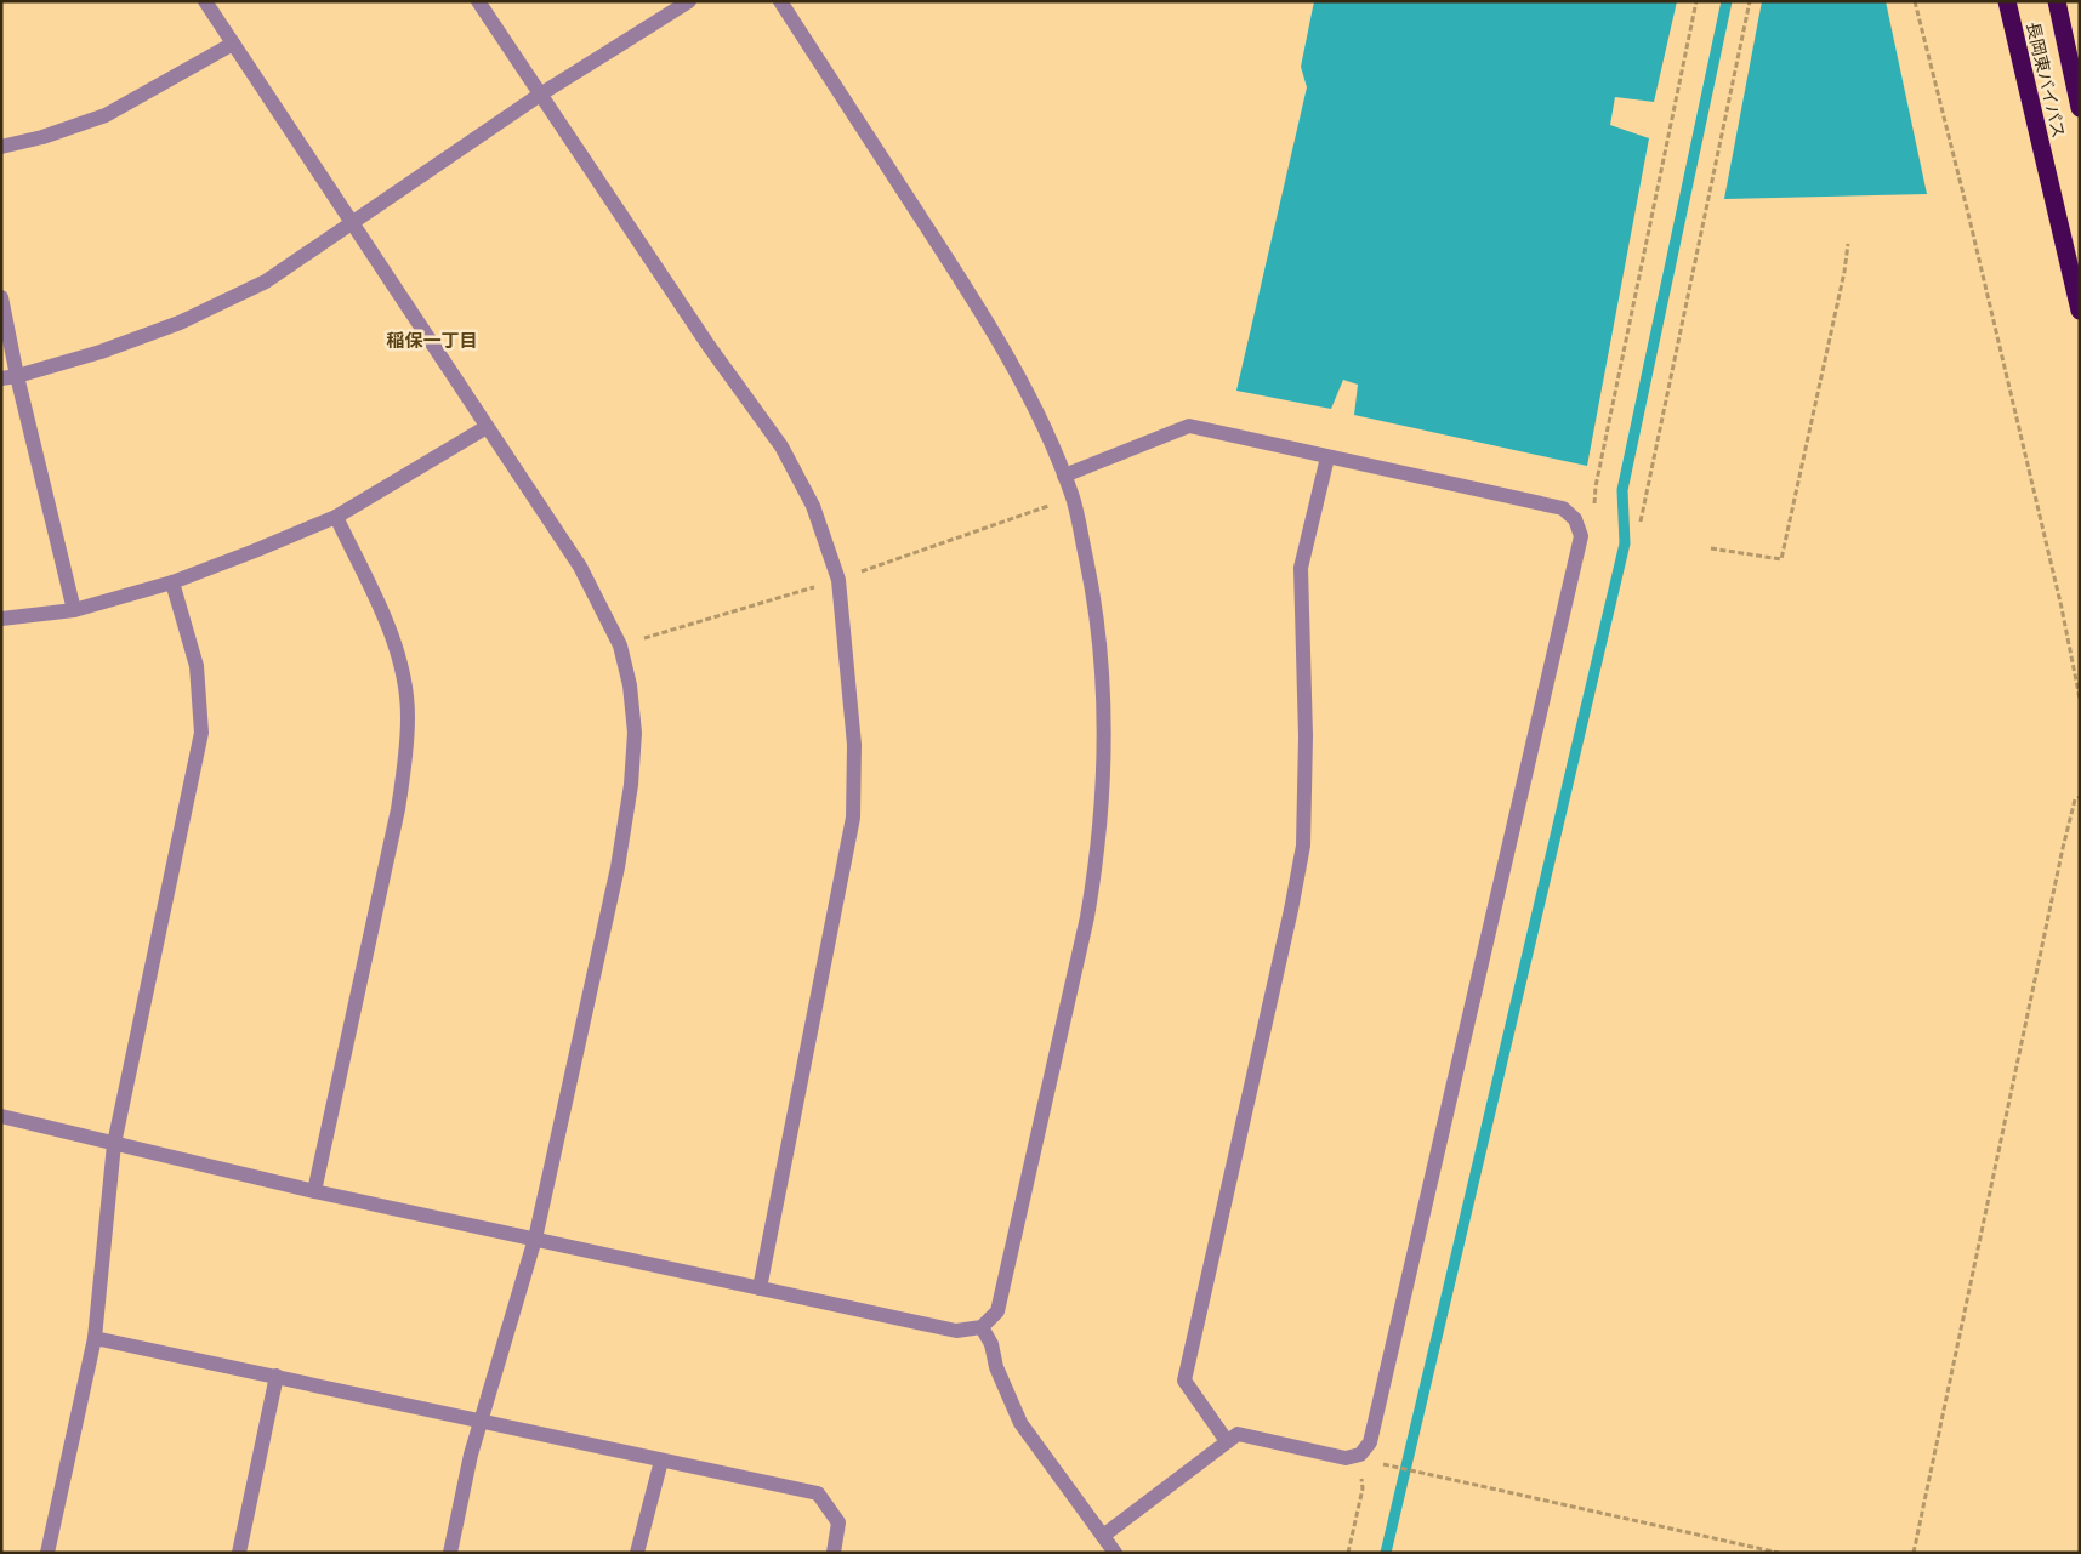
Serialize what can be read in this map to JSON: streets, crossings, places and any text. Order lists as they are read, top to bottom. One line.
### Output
{"streets":{"highway":["長岡東バイパス"]},"districts":["稲保一丁目"]}
